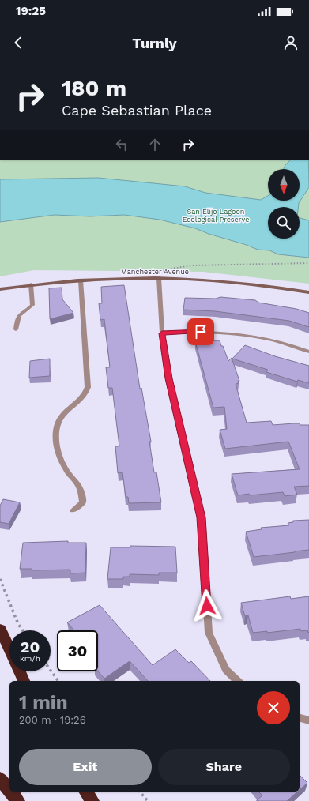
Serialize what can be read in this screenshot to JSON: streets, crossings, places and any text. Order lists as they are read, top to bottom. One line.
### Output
{"streets":{"main road":["Manchester Avenue"]},"parks":["San Elijo Lagoon Ecological Preserve"],"north":"bottom","page":{"status":"19:25","header":"Turnly","turn":["180 m","Cape Sebastian Place"],"speed":"20 km/h","limit":"30","heading":["1 min","200 m · 19:26"],"buttons":["Exit","Share"]}}
